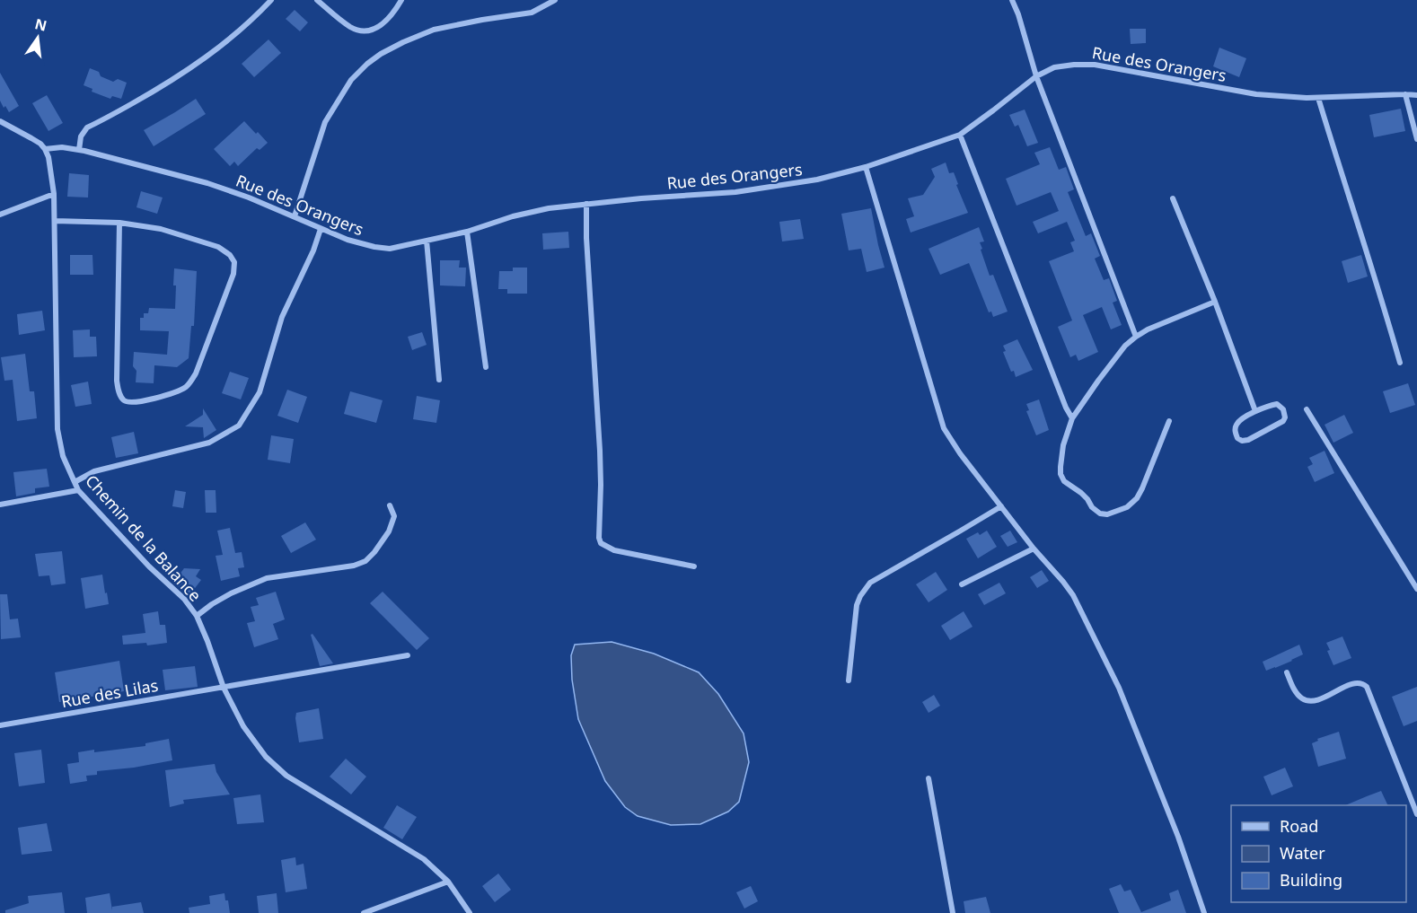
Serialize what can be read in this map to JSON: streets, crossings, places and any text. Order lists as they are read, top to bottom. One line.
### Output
{"streets":{"street":["Rue des Orangers","Chemin de la Balance","Rue des Lilas"]},"crossings":[["Rue des Orangers","Chemin de la Balance"],["Chemin de la Balance","Rue des Lilas"]],"legend":["Road","Water","Building"],"north":"top"}
